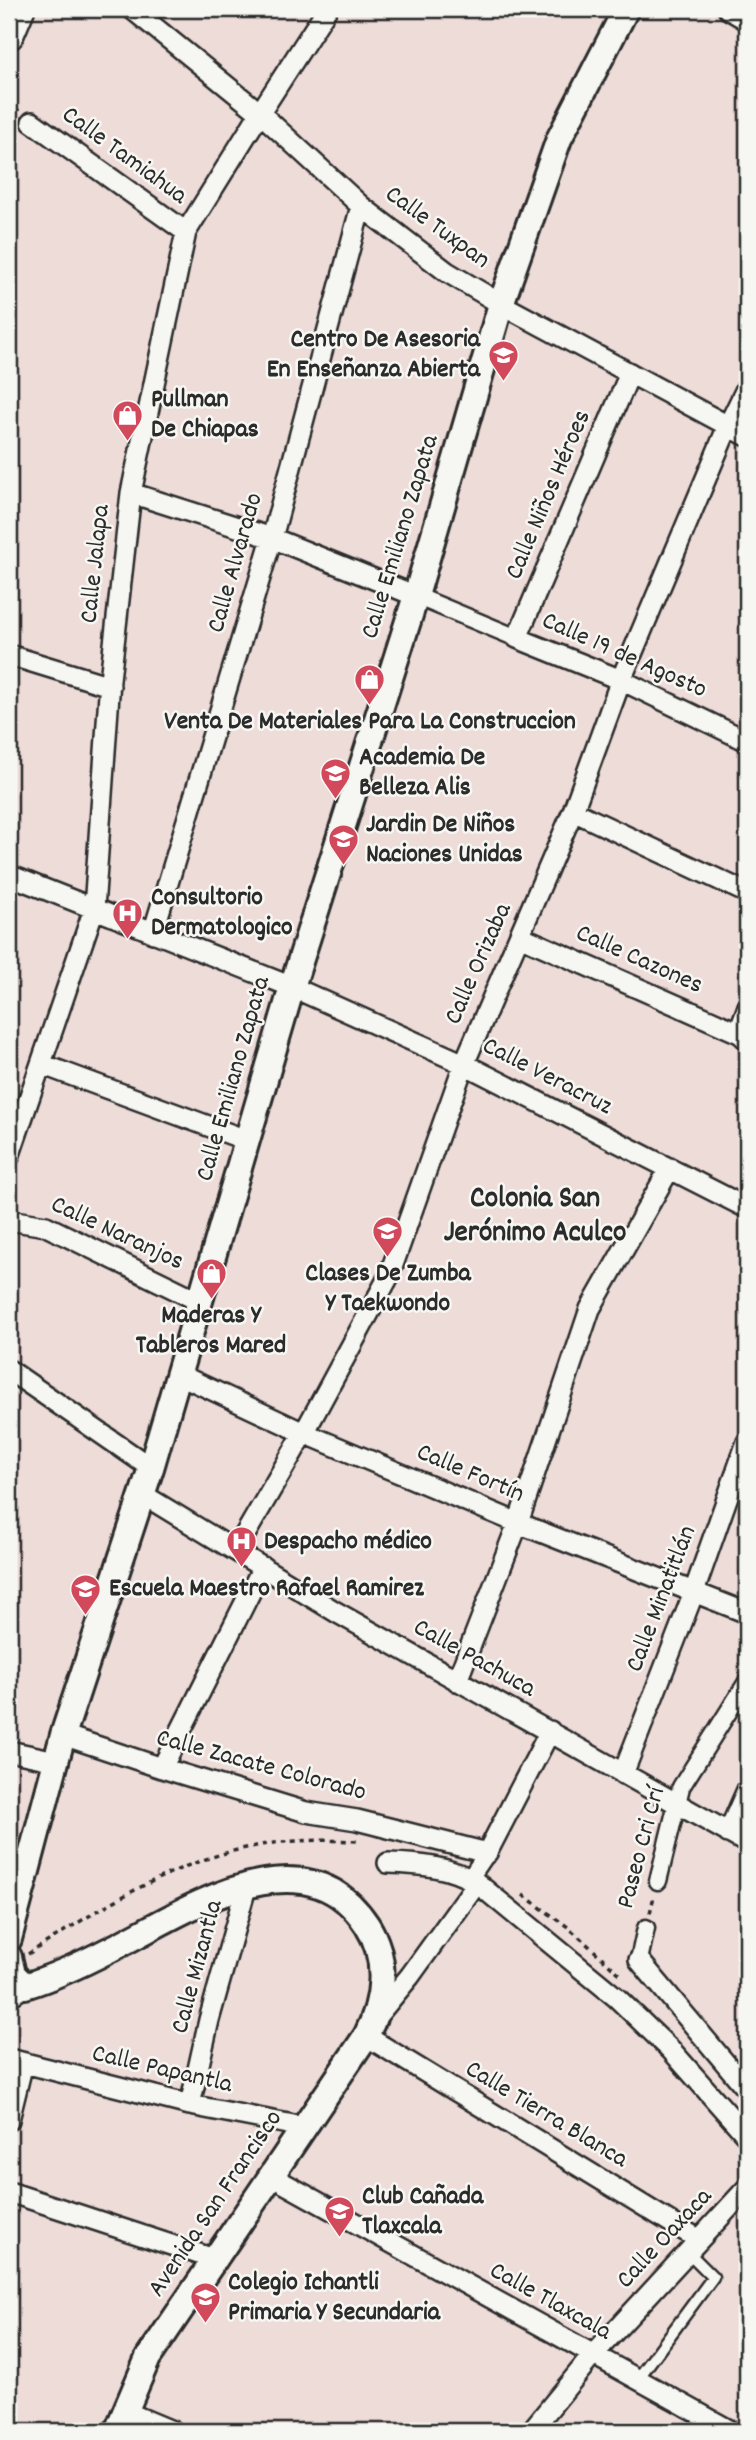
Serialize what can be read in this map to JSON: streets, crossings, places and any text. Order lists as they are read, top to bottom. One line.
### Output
{"streets":{"street":["Calle Tamiahua","Calle Tuxpan","Calle Niños Héroes","Calle Emiliano Zapata","Calle Alvarado","Calle Jalapa","Calle 19 de Agosto","Calle Cazones","Calle Orizaba","Calle Veracruz","Calle Naranjos","Calle Fortín","Calle Minatitlán","Calle Pachuca","Calle Zacate Colorado","Paseo Cri Crí","Calle Mizantla","Calle Papantla","Calle Tierra Blanca","Avenida San Francisco","Calle Oaxaca","Calle Tlaxcala"]},"crossings":[["Calle Tamiahua","Calle Jalapa"],["Calle Tuxpan","Calle Niños Héroes"],["Calle Tuxpan","Calle Emiliano Zapata"],["Calle Tuxpan","Calle Alvarado"],["Calle Tuxpan","Calle Jalapa"],["Calle Tuxpan","Calle Orizaba"],["Calle Niños Héroes","Calle 19 de Agosto"],["Calle Emiliano Zapata","Calle Veracruz"],["Calle Emiliano Zapata","Calle Naranjos"],["Calle Emiliano Zapata","Calle Fortín"],["Calle Emiliano Zapata","Calle Pachuca"],["Calle Emiliano Zapata","Calle Zacate Colorado"],["Calle Alvarado","Calle Veracruz"],["Calle Jalapa","Calle Veracruz"],["Calle 19 de Agosto","Calle Orizaba"],["Calle Cazones","Calle Orizaba"],["Calle Orizaba","Calle Veracruz"],["Calle Orizaba","Calle Fortín"],["Calle Orizaba","Calle Pachuca"],["Calle Fortín","Calle Minatitlán"],["Calle Minatitlán","Calle Pachuca"],["Calle Pachuca","Paseo Cri Crí"],["Calle Mizantla","Calle Papantla"],["Calle Mizantla","Avenida San Francisco"],["Calle Papantla","Avenida San Francisco"],["Calle Tierra Blanca","Avenida San Francisco"],["Calle Tierra Blanca","Calle Oaxaca"],["Avenida San Francisco","Calle Tlaxcala"],["Calle Oaxaca","Calle Tlaxcala"]],"districts":["Colonia San Jerónimo Aculco"],"places":{"school or university":["Centro De Asesoria En Enseñanza Abierta","Academia De Belleza Alis","Jardin De Niños Naciones Unidas","Clases De Zumba Y Taekwondo","Escuela Maestro Rafael Ramirez","Club Cañada Tlaxcala","Colegio Ichantli Primaria Y Secundaria"],"shop":["Pullman De Chiapas","Venta De Materiales Para La Construccion","Maderas Y Tableros Mared"],"hospital":["Consultorio Dermatologico","Despacho médico"]}}
